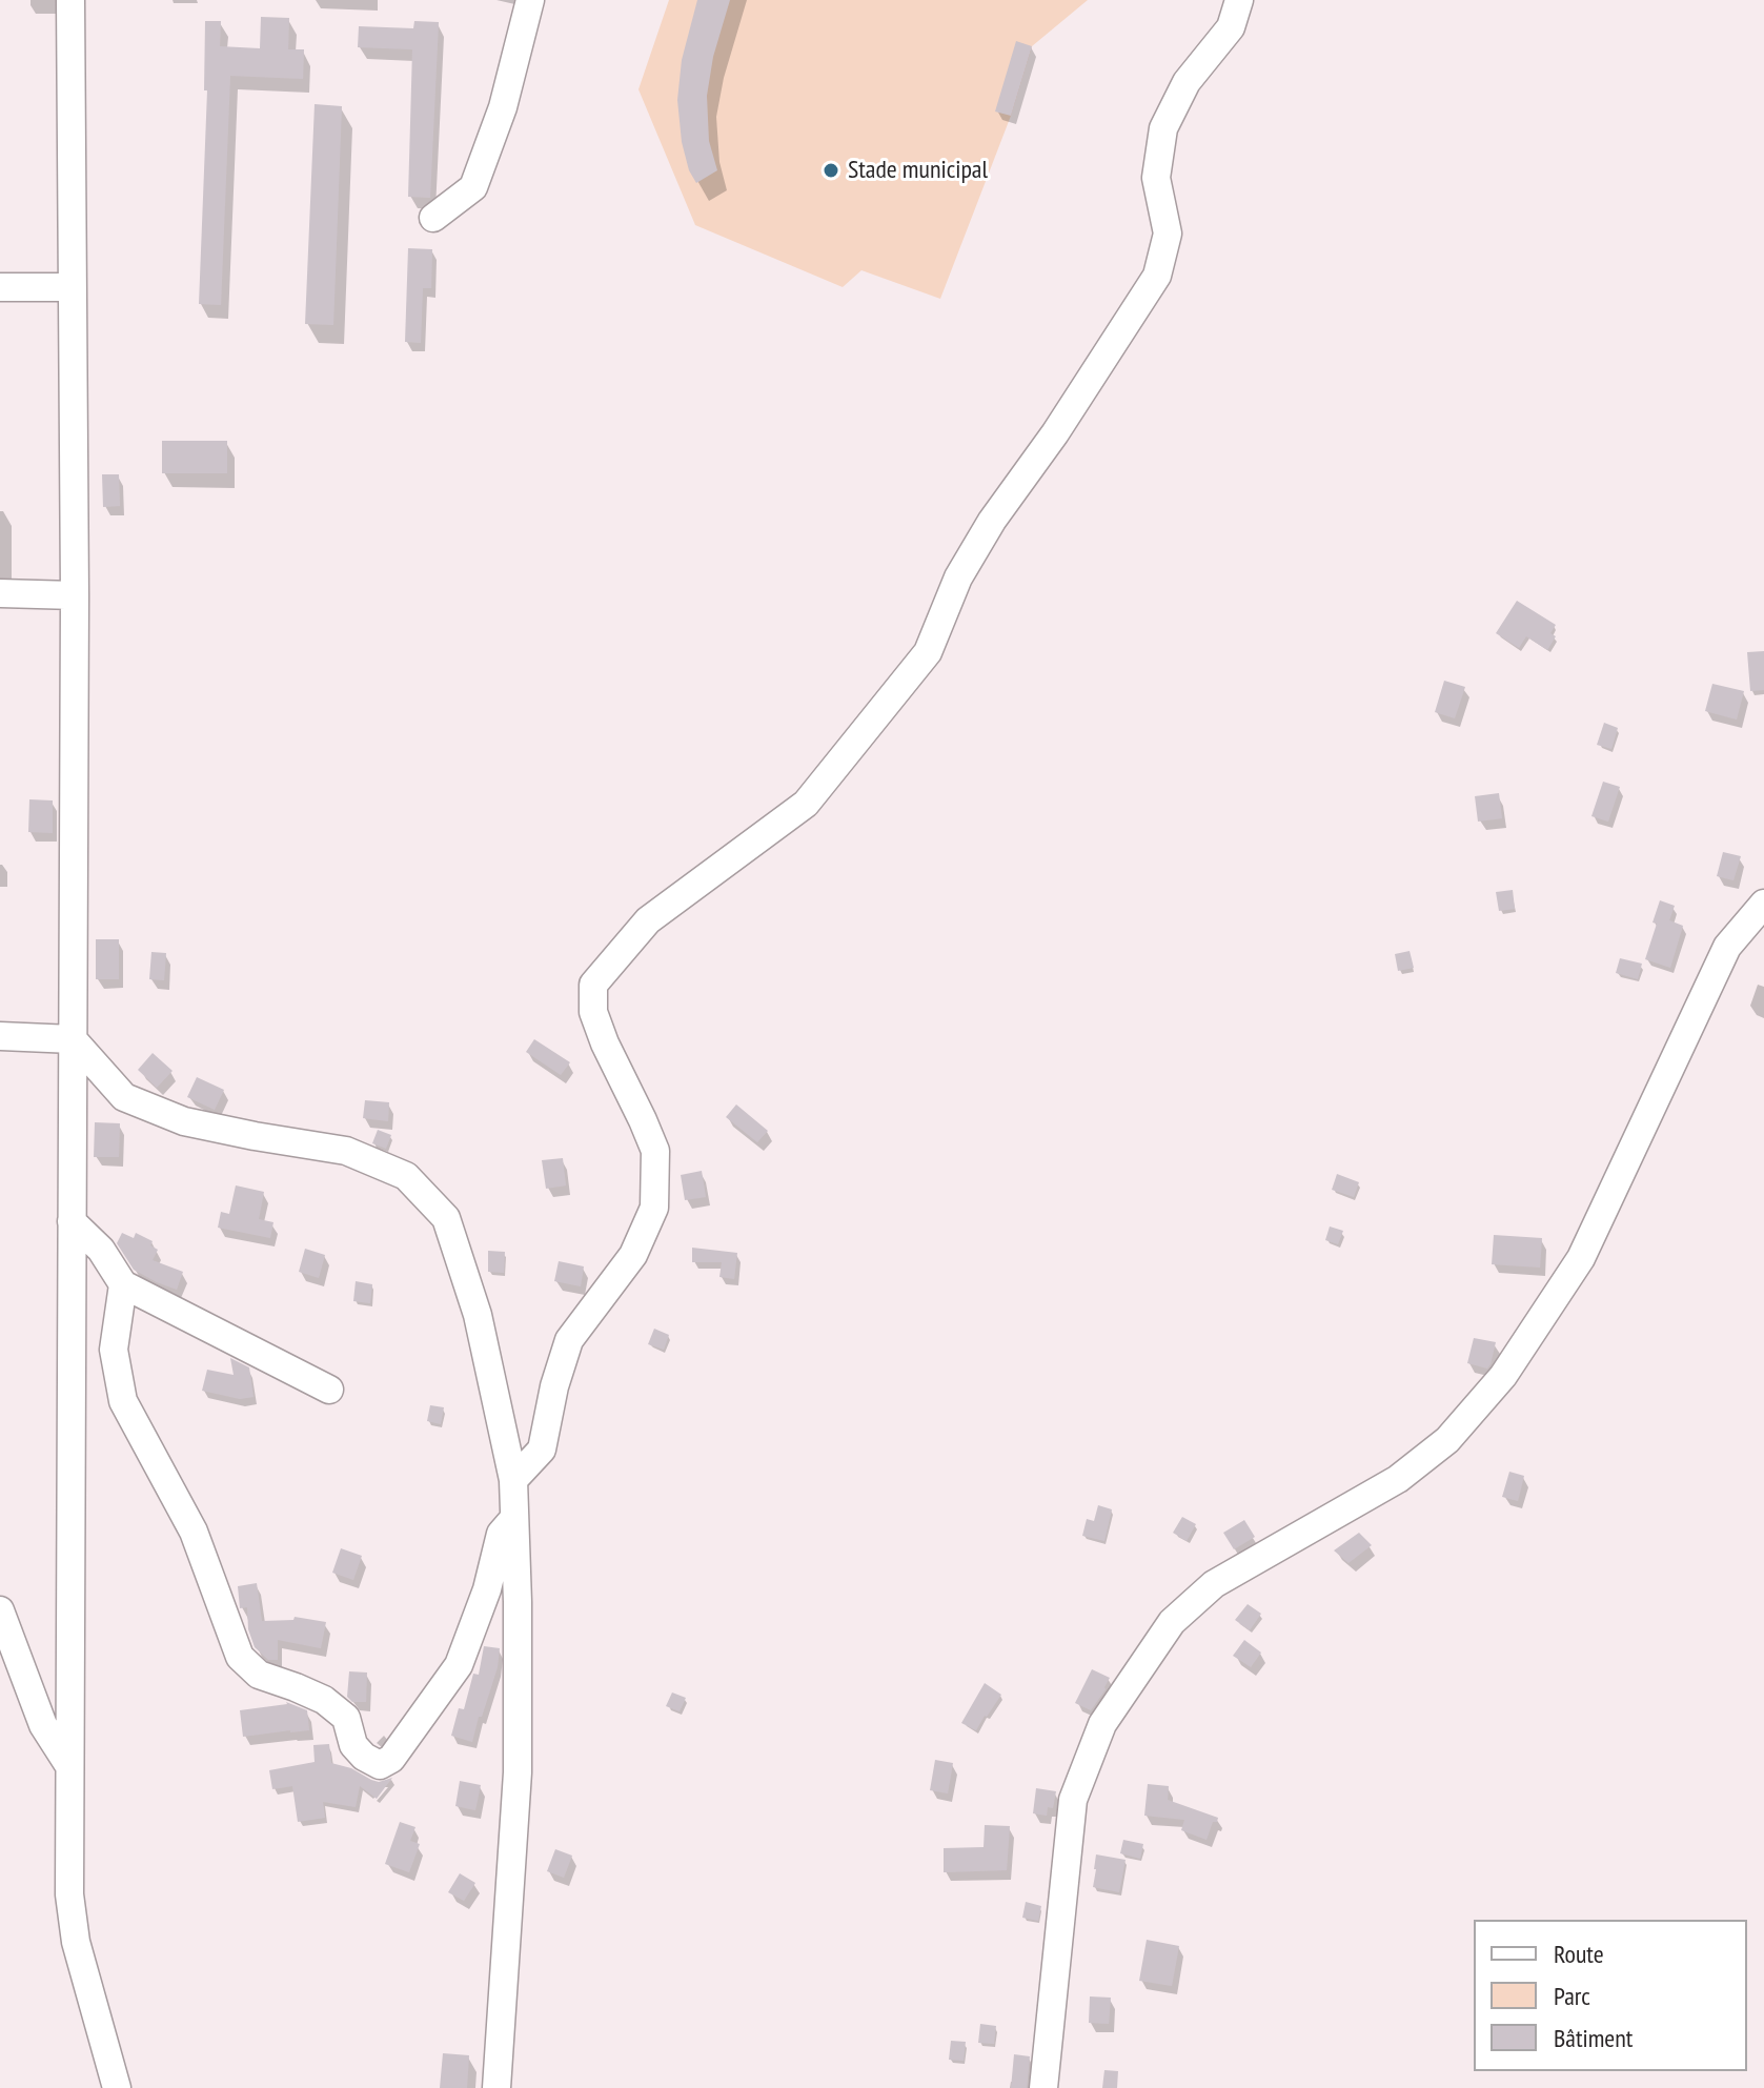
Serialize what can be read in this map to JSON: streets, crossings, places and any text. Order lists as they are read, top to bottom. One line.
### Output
{"places":["Stade municipal"],"legend":["Route","Parc","Bâtiment"]}
